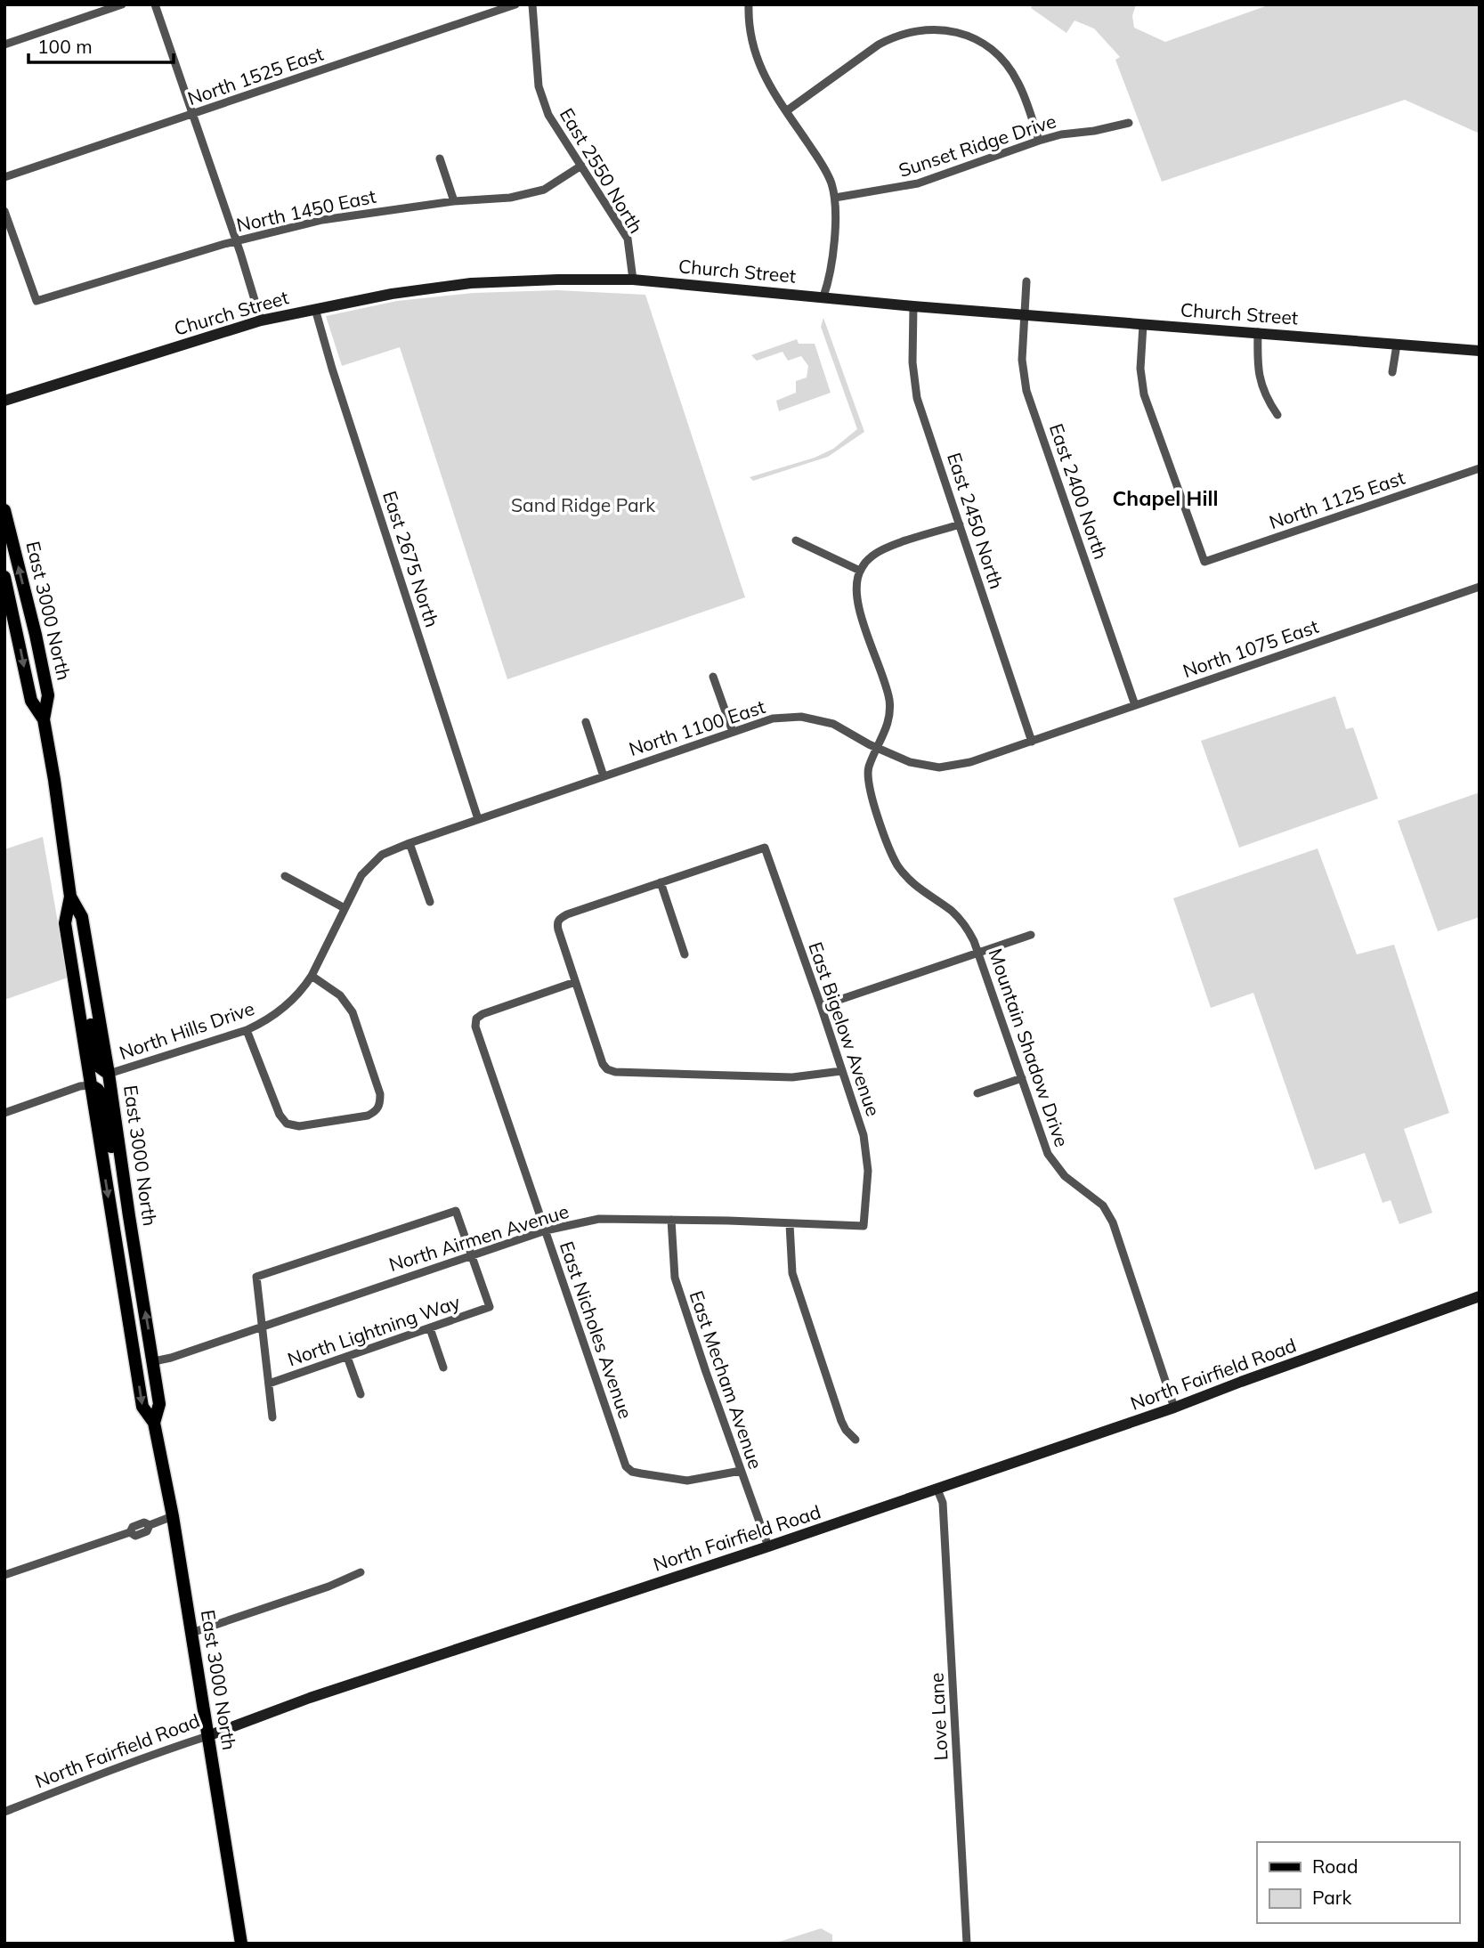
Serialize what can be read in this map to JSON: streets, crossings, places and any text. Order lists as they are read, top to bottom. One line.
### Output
{"streets":{"main road":["East 3000 North"],"street":["North 1525 East","Sunset Ridge Drive","East 2550 North","North 1450 East","Church Street","East 2400 North","North 1125 East","East 2450 North","East 2675 North","North 1075 East","North 1100 East","East Bigelow Avenue","North Hills Drive","Mountain Shadow Drive","North Airmen Avenue","East Nicholes Avenue","North Lightning Way","North Fairfield Road","East Mecham Avenue","Love Lane"]},"crossings":[["East 2550 North","North 1450 East"],["East 2550 North","Church Street"],["Church Street","East 2400 North"],["Church Street","North 1125 East"],["Church Street","East 2450 North"],["Church Street","East 2675 North"],["East 2400 North","North 1075 East"],["East 2450 North","North 1075 East"],["East 2450 North","North 1100 East"],["East 2675 North","North 1100 East"],["East 2675 North","North Hills Drive"],["East 3000 North","North Hills Drive"],["East 3000 North","North Airmen Avenue"],["East 3000 North","North Fairfield Road"],["North 1075 East","North 1100 East"],["North 1100 East","North Hills Drive"],["North 1100 East","Mountain Shadow Drive"],["East Bigelow Avenue","North Airmen Avenue"],["Mountain Shadow Drive","North Fairfield Road"],["North Airmen Avenue","East Nicholes Avenue"],["North Airmen Avenue","North Lightning Way"],["North Airmen Avenue","East Mecham Avenue"],["East Nicholes Avenue","East Mecham Avenue"],["North Fairfield Road","East Mecham Avenue"],["North Fairfield Road","Love Lane"]],"districts":["Chapel Hill"],"parks":["Sand Ridge Park"],"legend":["Road","Park"],"scale_bar":"100 m"}
